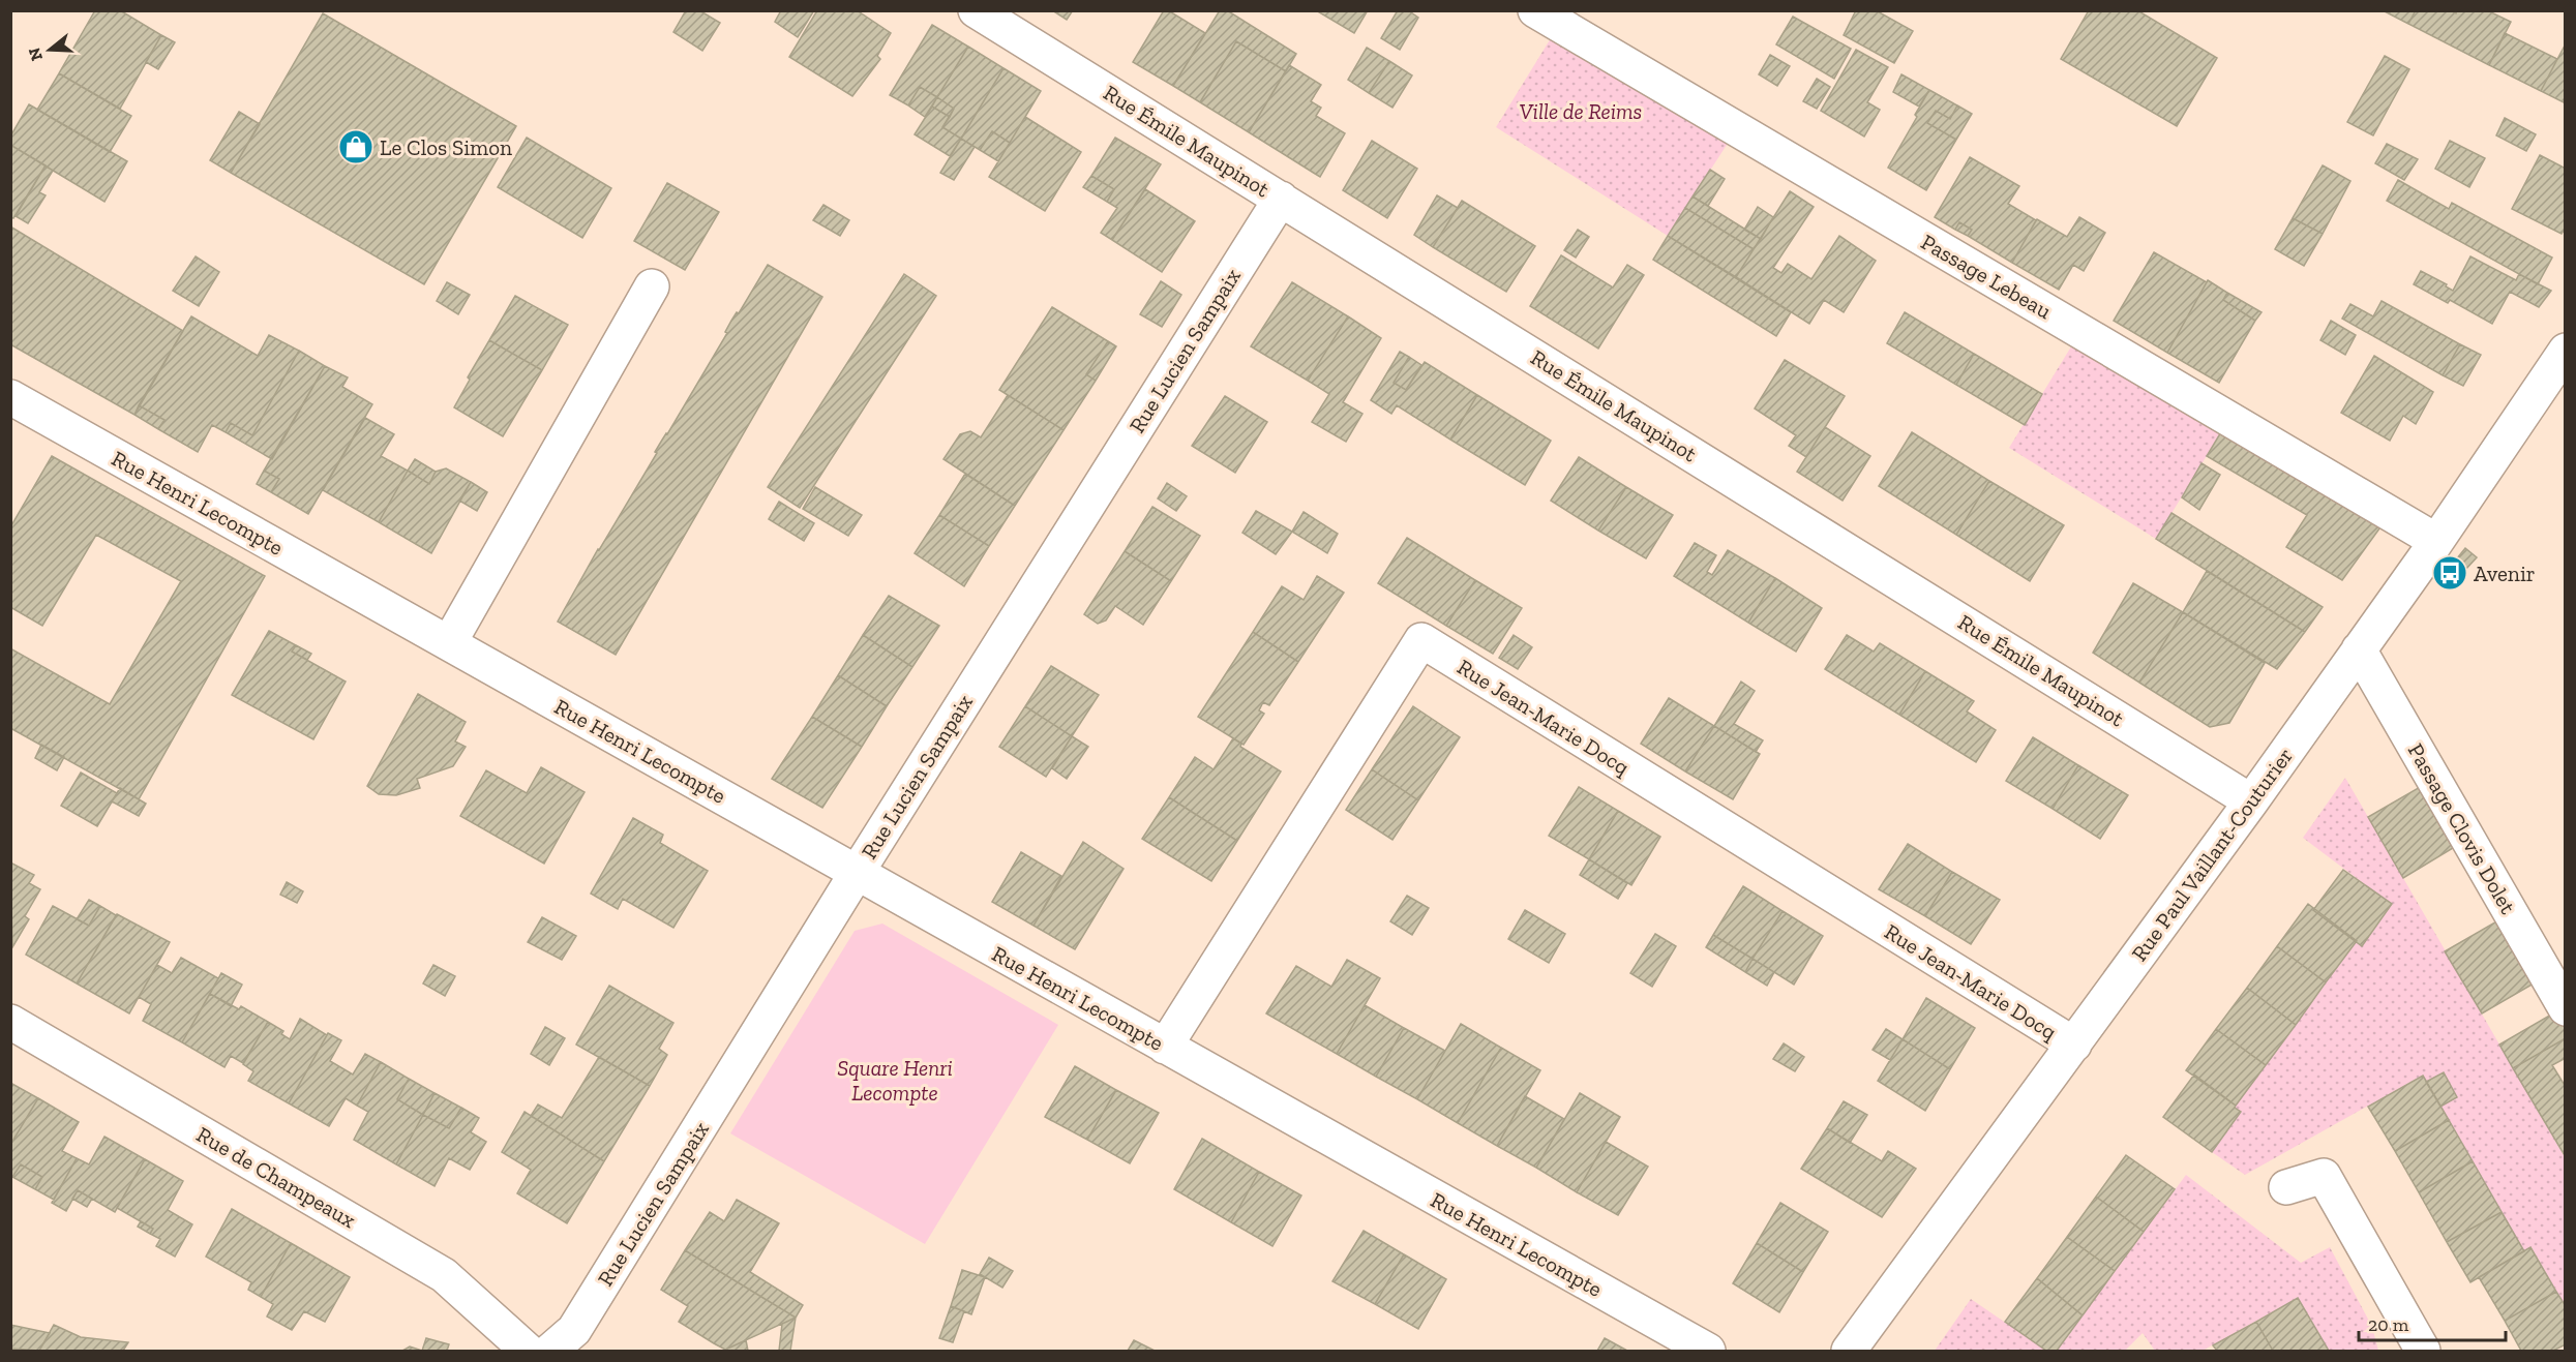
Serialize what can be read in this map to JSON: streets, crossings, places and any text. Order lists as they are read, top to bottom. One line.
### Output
{"streets":{"street":["Rue Émile Maupinot","Passage Lebeau","Rue Lucien Sampaix","Rue Henri Lecompte","Rue Jean-Marie Docq","Passage Clovis Dolet","Rue Paul Vaillant-Couturier","Rue de Champeaux"]},"crossings":[["Rue Émile Maupinot","Rue Lucien Sampaix"],["Rue Émile Maupinot","Rue Paul Vaillant-Couturier"],["Passage Lebeau","Rue Paul Vaillant-Couturier"],["Rue Lucien Sampaix","Rue Henri Lecompte"],["Rue Henri Lecompte","Rue Jean-Marie Docq"],["Rue Jean-Marie Docq","Rue Paul Vaillant-Couturier"],["Passage Clovis Dolet","Rue Paul Vaillant-Couturier"]],"parks":["Ville de Reims","Square Henri Lecompte"],"places":{"shop":["Le Clos Simon"],"bus stop":["Avenir"]},"scale_bar":"20 m","north":"left"}
